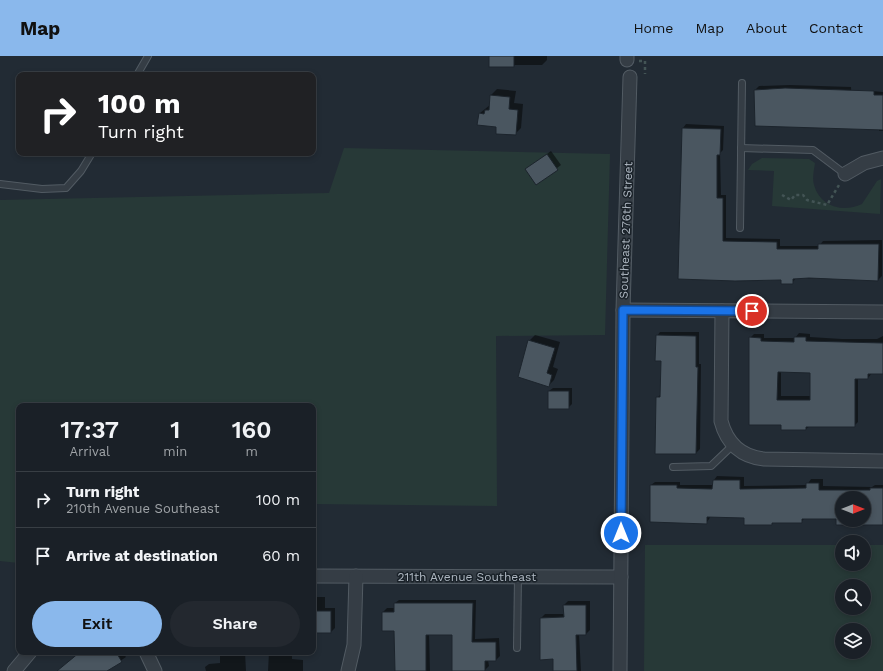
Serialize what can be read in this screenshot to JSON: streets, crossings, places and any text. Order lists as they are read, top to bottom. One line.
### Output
{"streets":{"street":["Southeast 276th Street","211th Avenue Southeast"]},"crossings":[["Southeast 276th Street","211th Avenue Southeast"]],"north":"right","page":{"header":"Map","nav":["Home","Map","About","Contact"],"turn":["100 m","Turn right"],"eta":["17:37","Arrival","1","min","160","m"],"list":[{"name":"Turn right","note":"210th Avenue Southeast","value":"100 m"},{"name":"Arrive at destination","value":"60 m"}],"buttons":["Exit","Share"]}}
